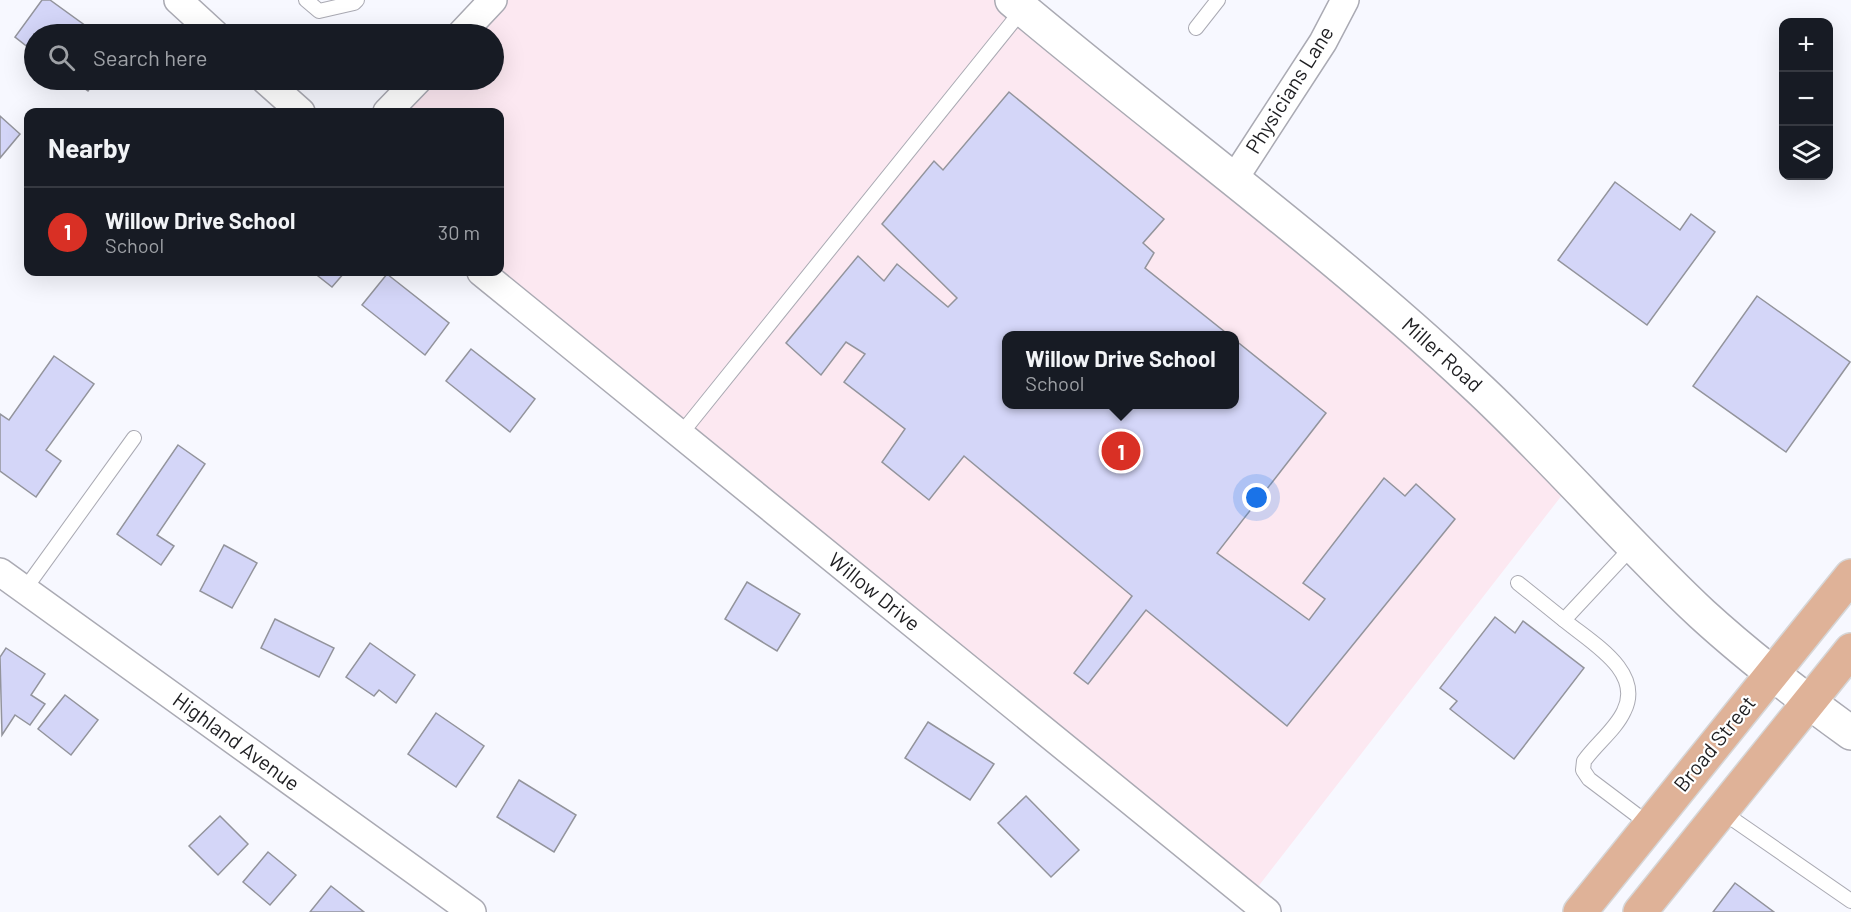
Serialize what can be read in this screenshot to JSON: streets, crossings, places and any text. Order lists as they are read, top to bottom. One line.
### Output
{"streets":{"main road":["Miller Road","Broad Street"],"street":["Physicians Lane","Willow Drive","Highland Avenue"]},"crossings":[["Physicians Lane","Miller Road"],["Miller Road","Broad Street"]],"page":{"map_buttons":["+","−"],"search":"Search here","heading":"Nearby","list":[{"mark":"1","name":"Willow Drive School","note":"School","value":"30 m"}],"popup":["Willow Drive School","School"],"pins":"1"}}
